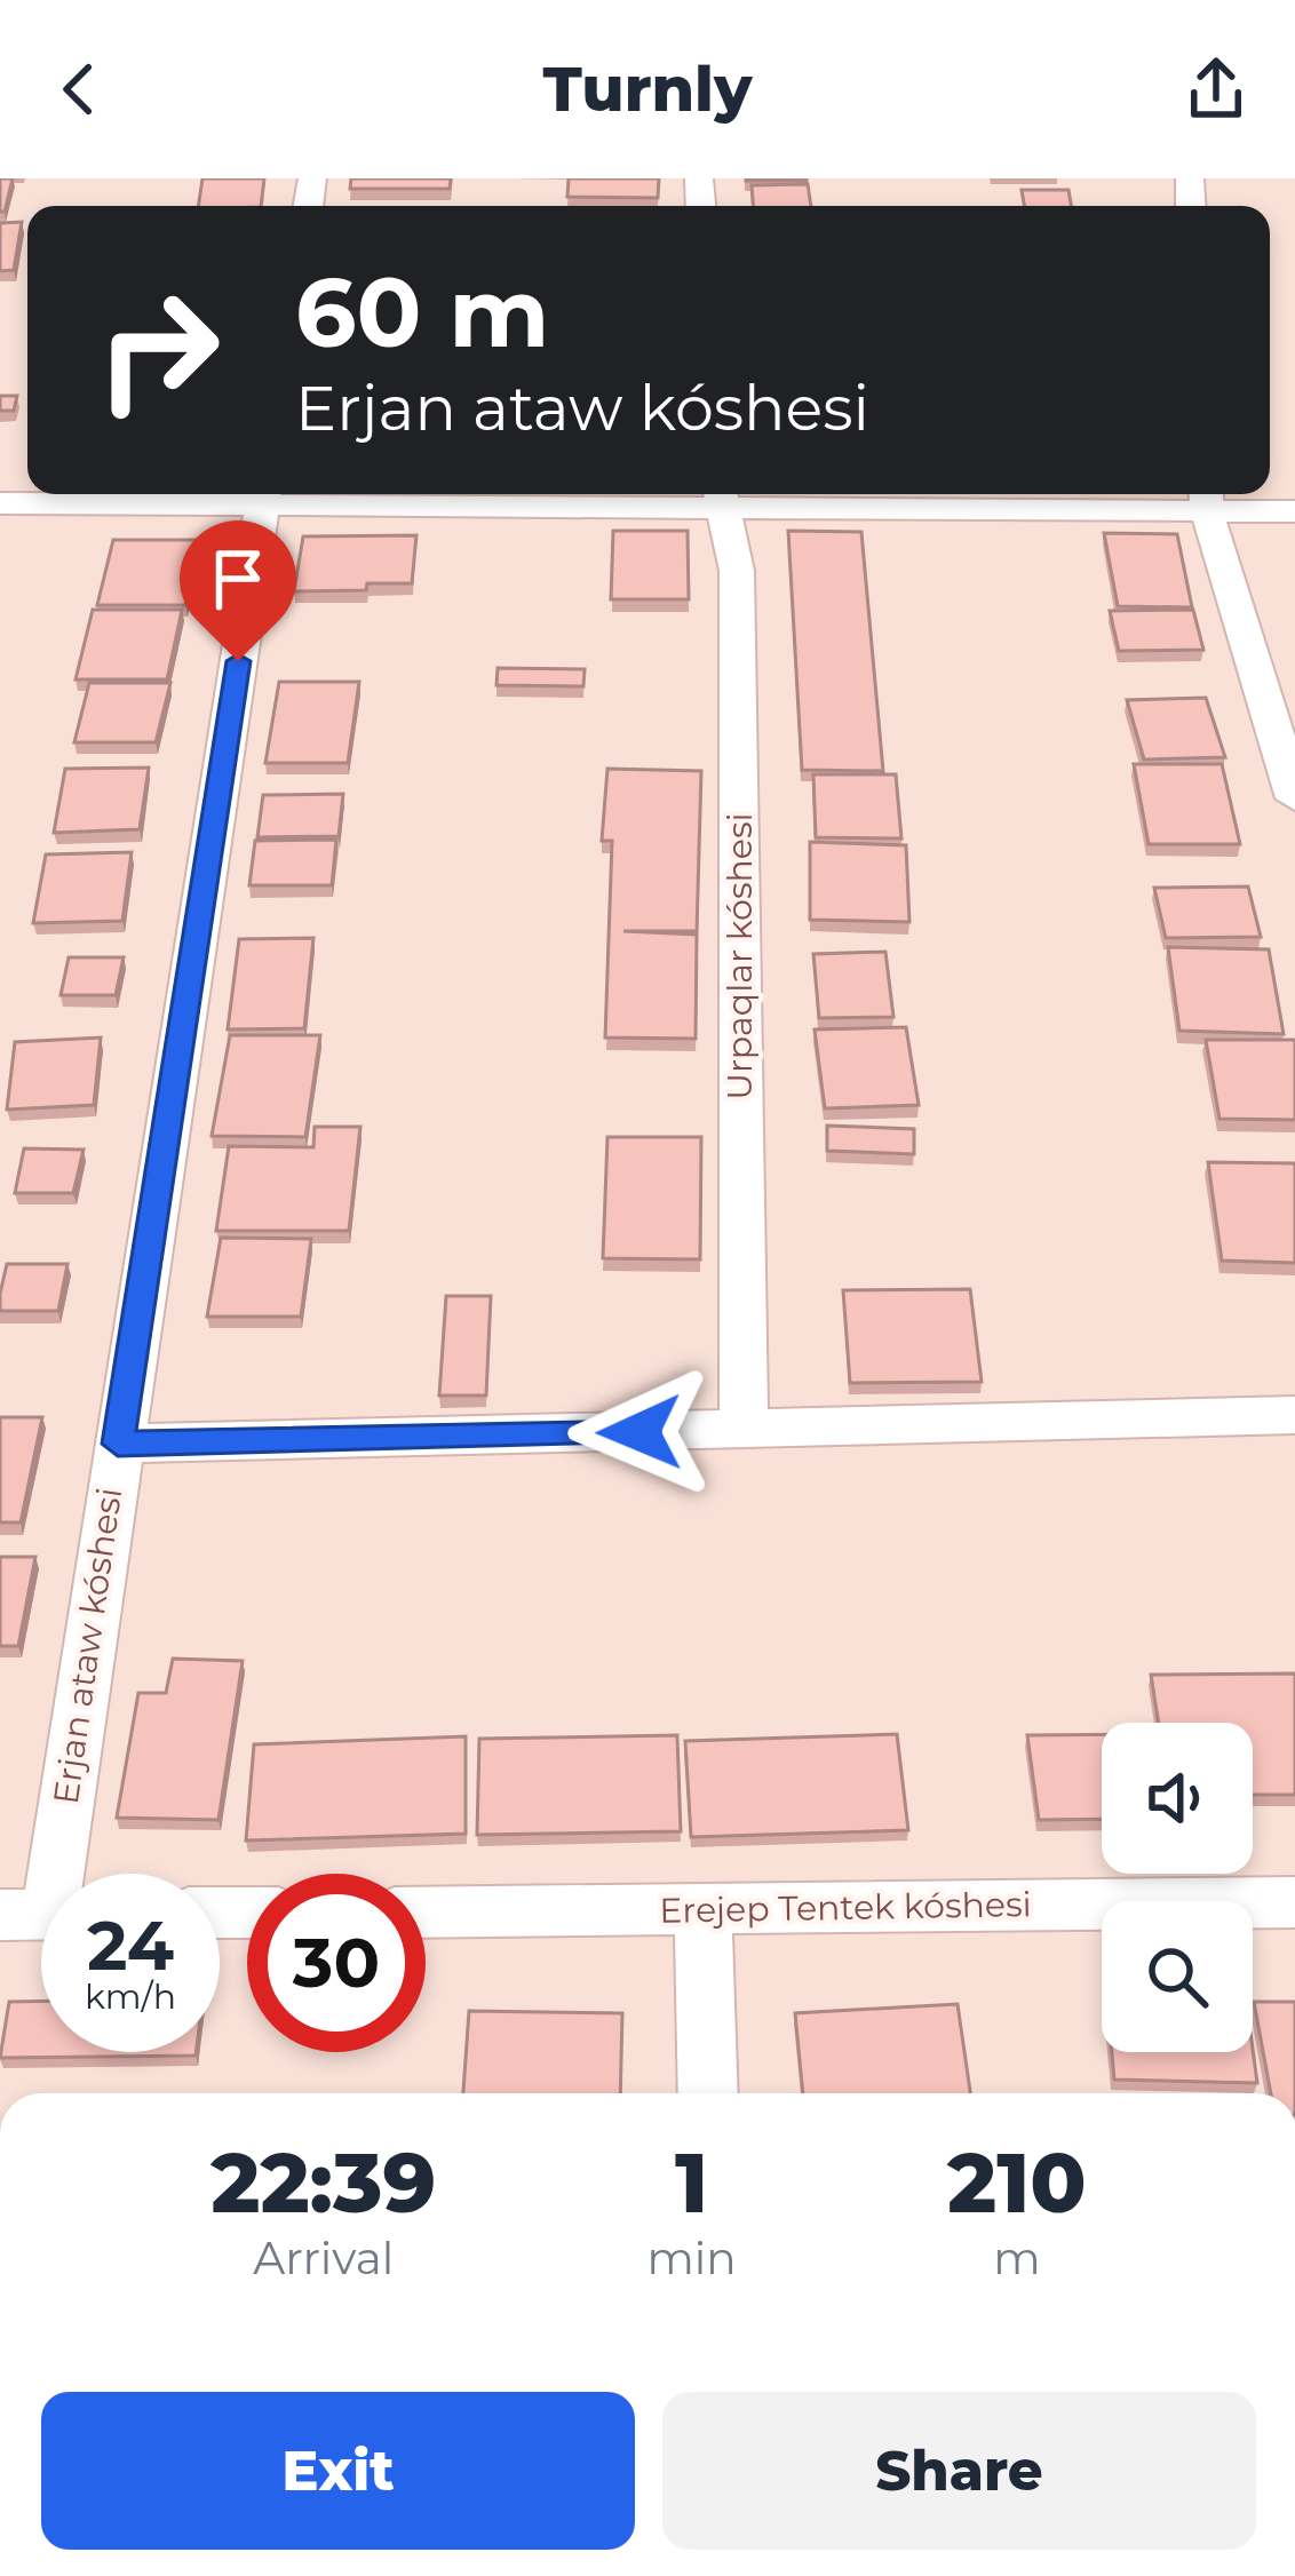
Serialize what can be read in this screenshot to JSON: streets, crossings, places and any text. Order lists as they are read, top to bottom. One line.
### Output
{"streets":{"street":["Urpaqlar kóshesi","Erjan ataw kóshesi","Erejep Tentek kóshesi"]},"page":{"header":"Turnly","turn":["60 m","Erjan ataw kóshesi"],"speed":"24 km/h","limit":"30","eta":["22:39","Arrival","1","min","210","m"],"buttons":["Exit","Share"]}}
